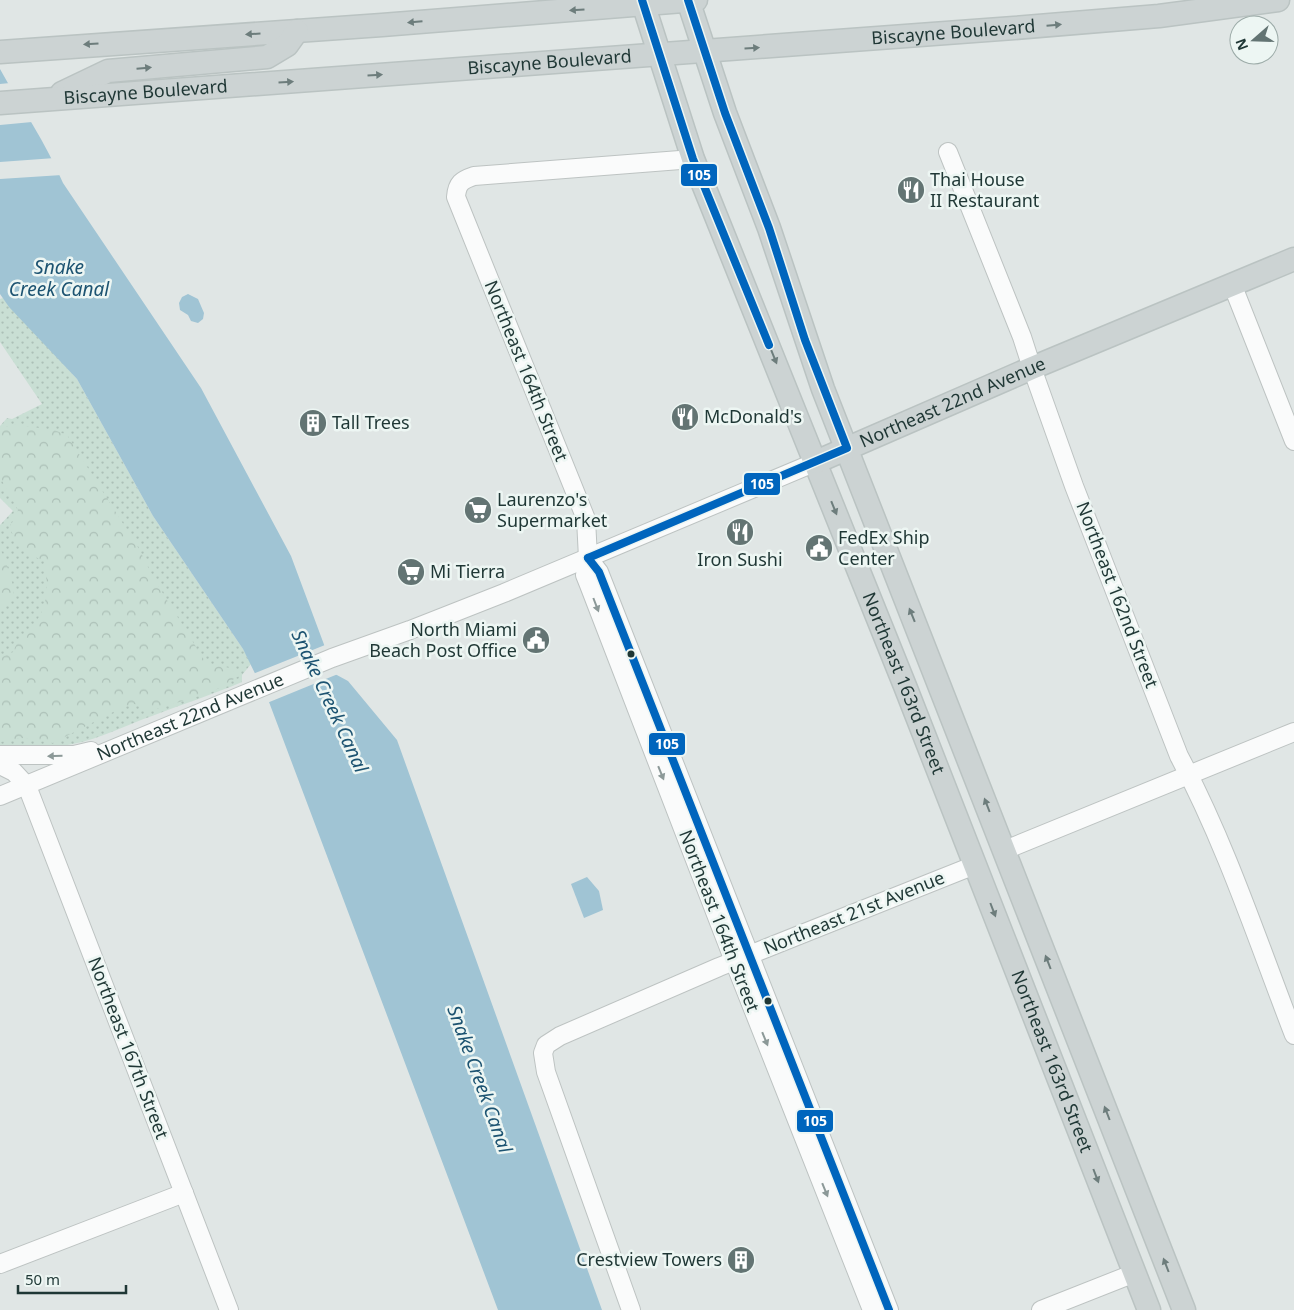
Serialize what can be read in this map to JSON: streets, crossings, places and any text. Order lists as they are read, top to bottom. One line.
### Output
{"streets":{"main road":["Biscayne Boulevard","Northeast 22nd Avenue","Northeast 163rd Street"],"street":["Northeast 164th Street","Northeast 162nd Street","Northeast 21st Avenue","Northeast 167th Street"]},"crossings":[["Biscayne Boulevard","Northeast 163rd Street"],["Northeast 164th Street","Northeast 22nd Avenue"],["Northeast 164th Street","Northeast 163rd Street"],["Northeast 164th Street","Northeast 21st Avenue"],["Northeast 22nd Avenue","Northeast 162nd Street"],["Northeast 22nd Avenue","Northeast 163rd Street"],["Northeast 22nd Avenue","Northeast 167th Street"],["Northeast 163rd Street","Northeast 21st Avenue"]],"water":["Snake Creek Canal"],"places":{"restaurant":["Thai House II Restaurant","McDonald's","Iron Sushi"],"building":["Tall Trees","Crestview Towers"],"supermarket":["Laurenzo's Supermarket","Mi Tierra"],"public building":["FedEx Ship Center","North Miami Beach Post Office"]},"lines":["transit line 105"],"scale_bar":"50 m","north":"left"}
